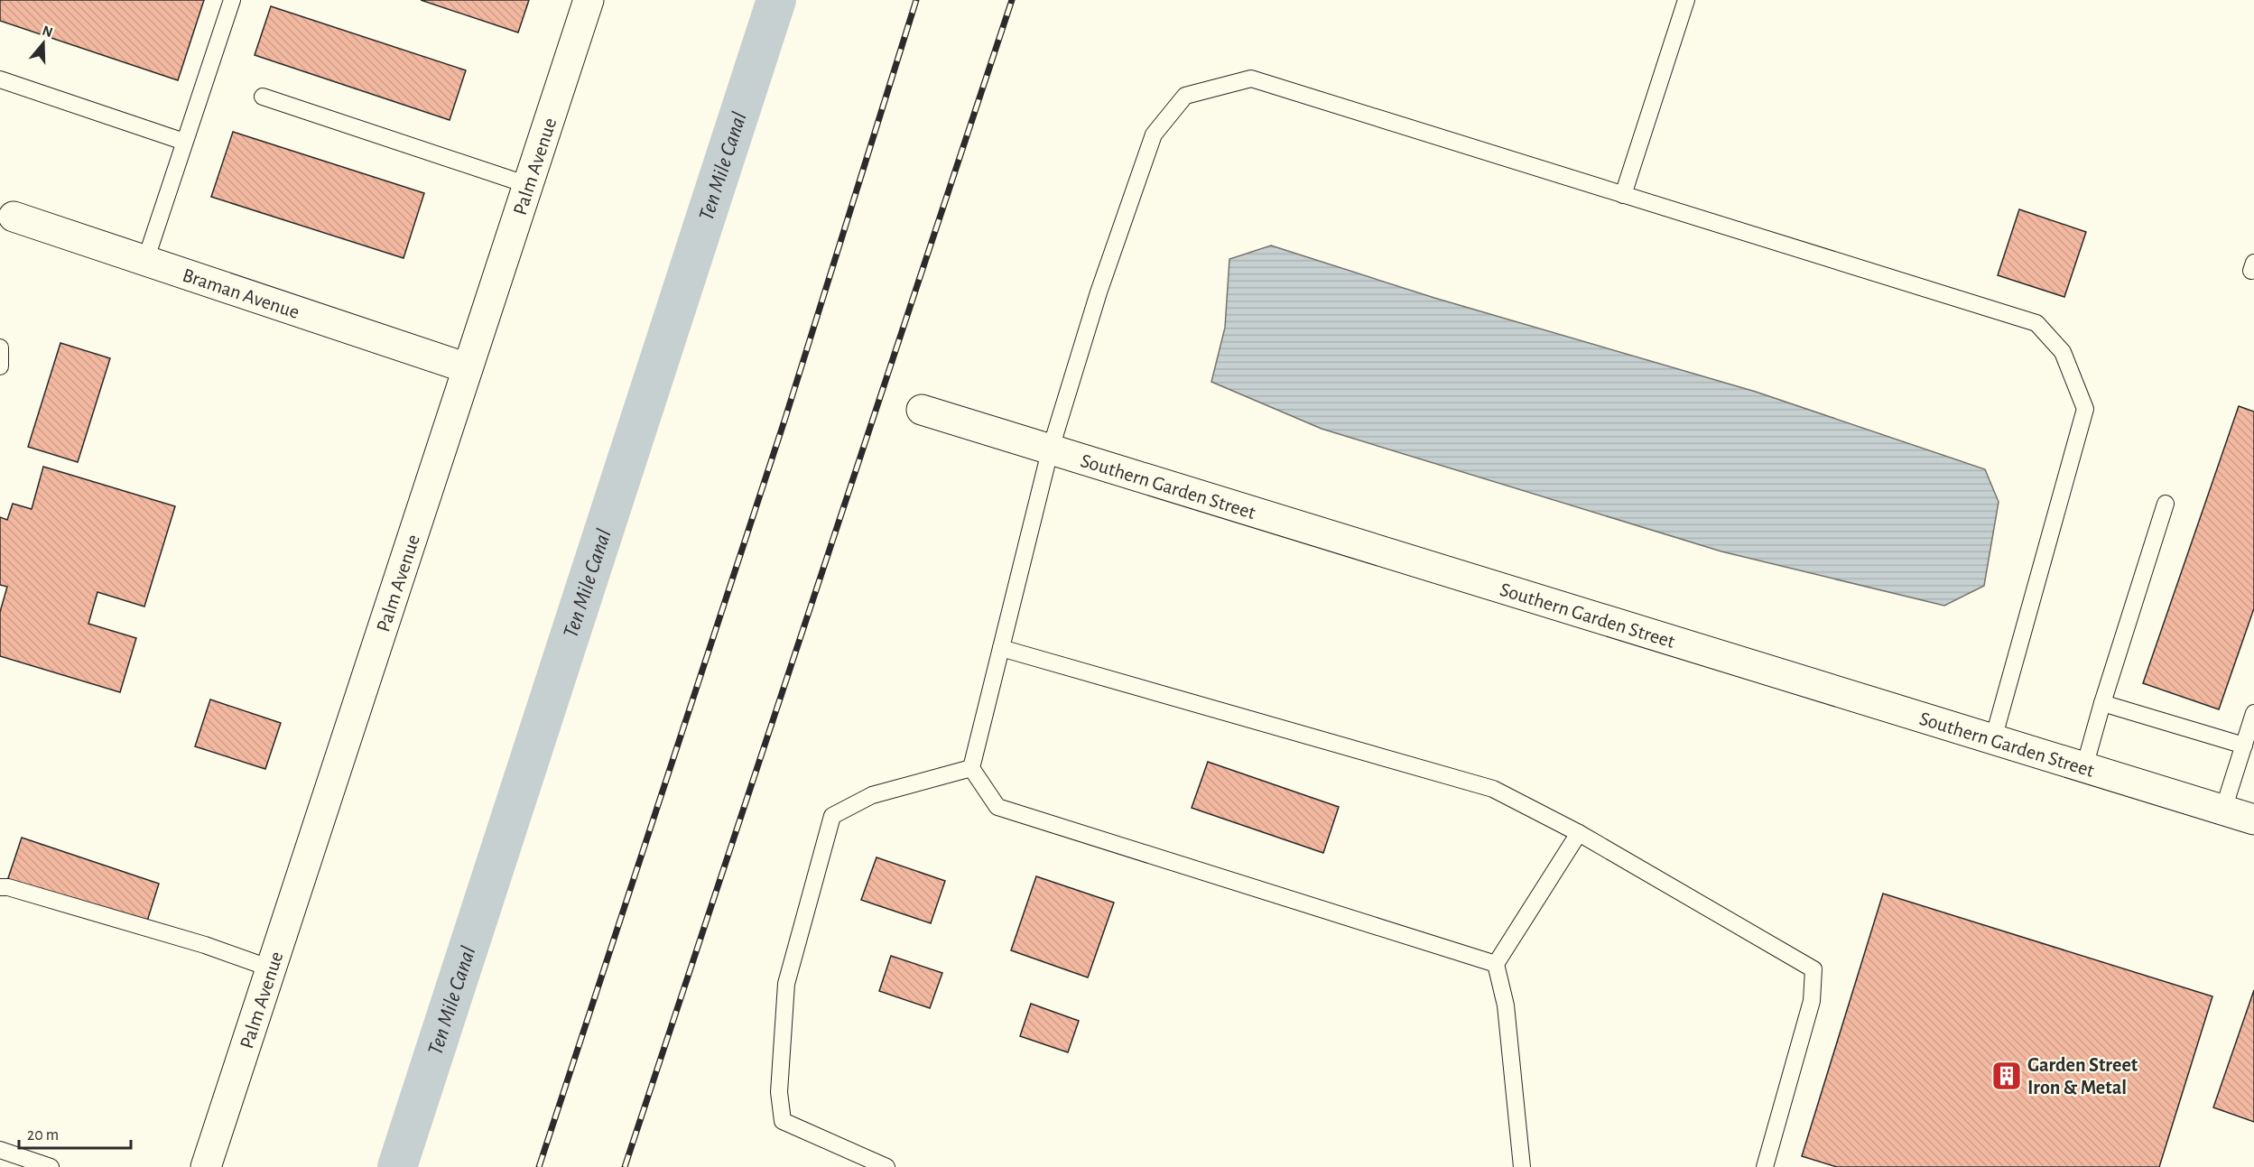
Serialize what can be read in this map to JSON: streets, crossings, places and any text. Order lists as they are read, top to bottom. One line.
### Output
{"streets":{"street":["Palm Avenue","Braman Avenue","Southern Garden Street"]},"crossings":[["Palm Avenue","Braman Avenue"]],"water":["Ten Mile Canal"],"places":{"building":["Garden Street Iron & Metal"]},"scale_bar":"20 m","north":"top"}
